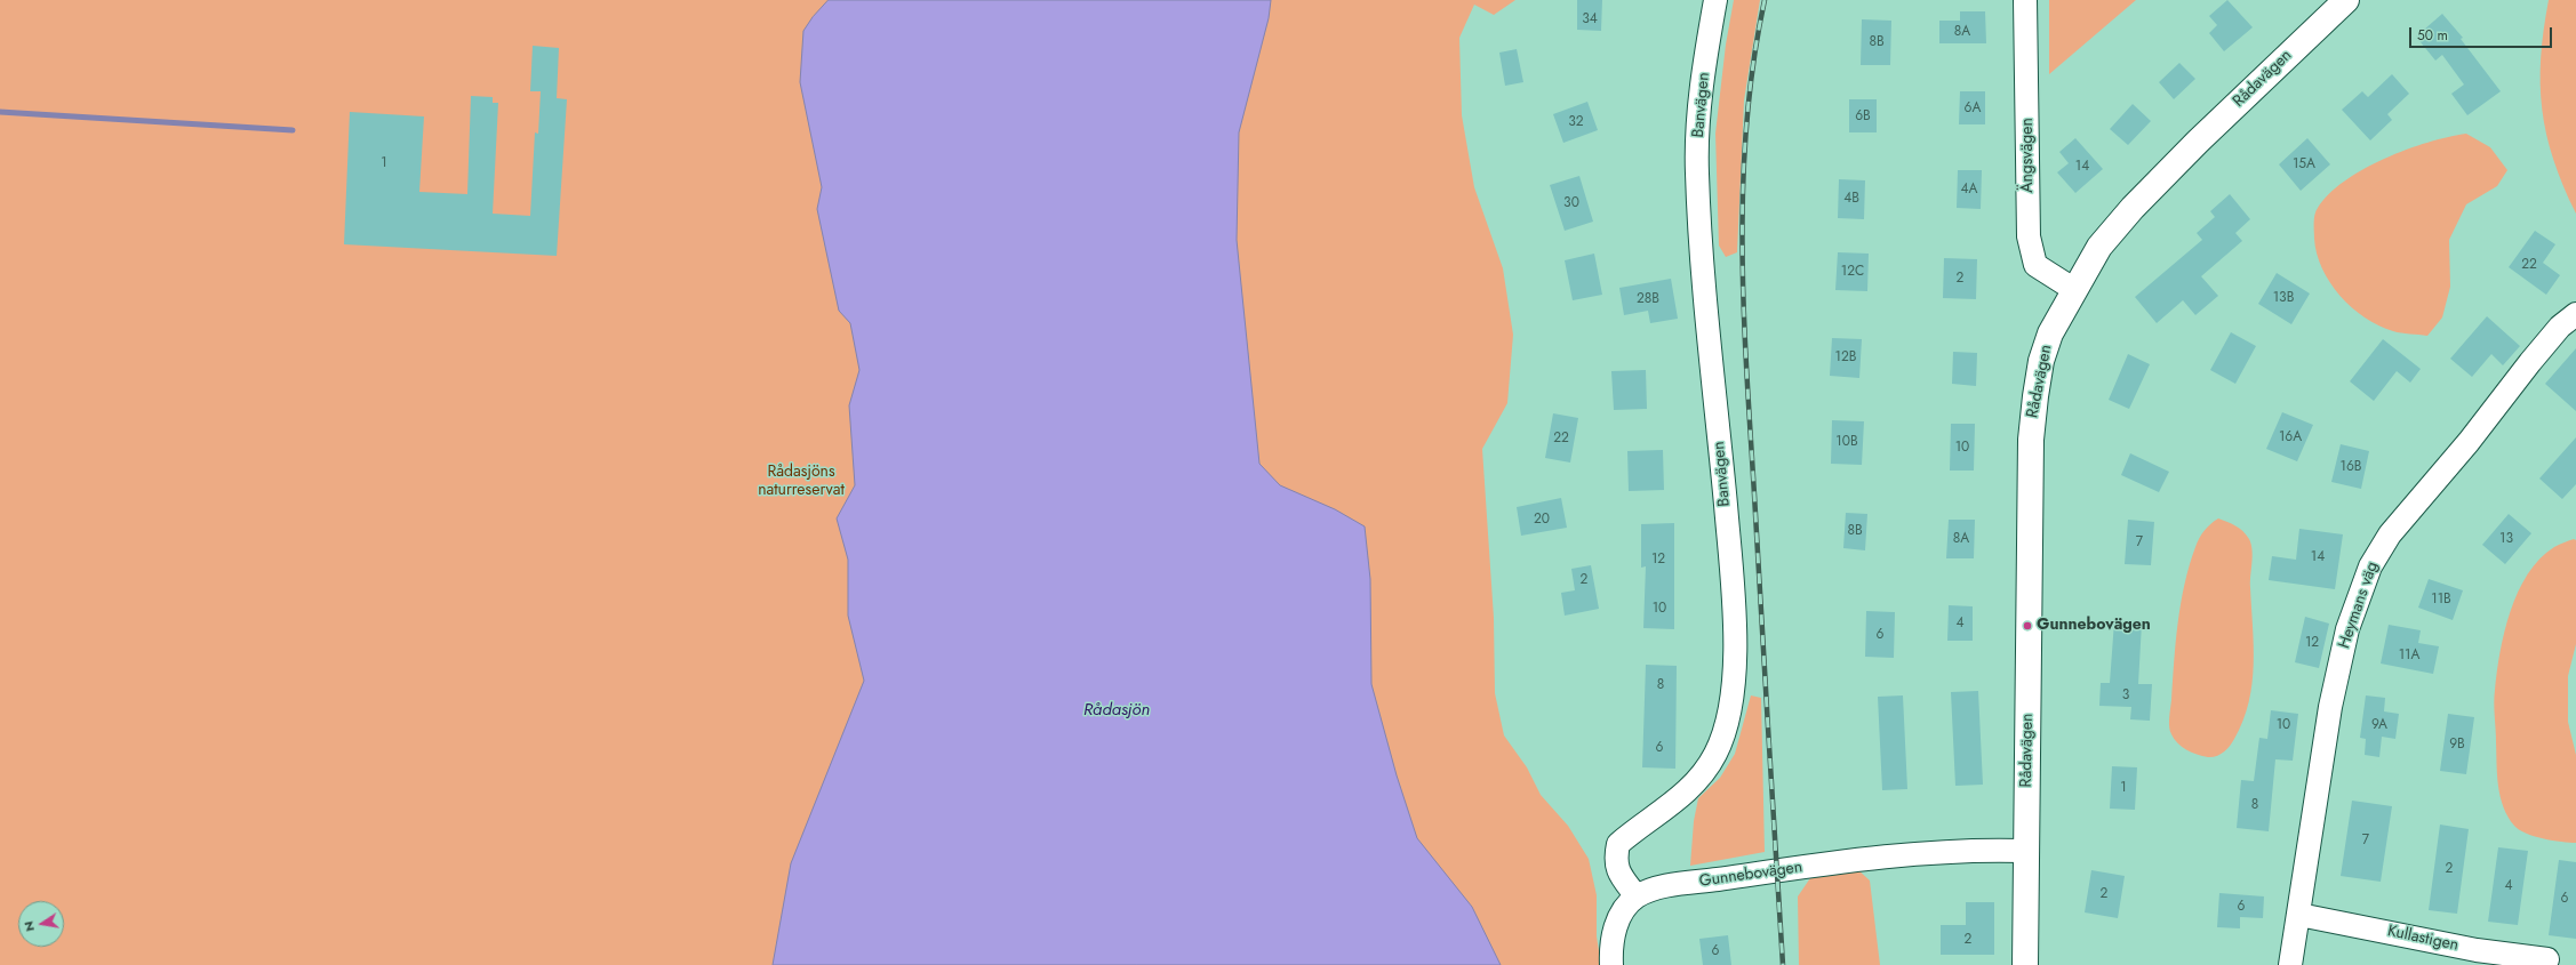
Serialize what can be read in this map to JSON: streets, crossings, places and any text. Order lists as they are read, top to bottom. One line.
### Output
{"streets":{"street":["Rådavägen","Banvägen","Ängsvägen","Heymans väg","Gunnebovägen","Kullastigen"]},"crossings":[["Rådavägen","Ängsvägen"],["Rådavägen","Gunnebovägen"],["Banvägen","Gunnebovägen"],["Heymans väg","Kullastigen"]],"water":["Rådasjön"],"parks":["Rådasjöns naturreservat"],"places":["Gunnebovägen"],"house_numbers":["34","8A","8B","6A","6B","32","1","15A","14","4A","4B","30","22","12C","2","13B","28B","12B","16A","22","10B","10","16B","20","8B","8A","13","7","14","12","2","11B","10","4","6","12","11A","8","3","10","9A","9B","6","1","8","7","2","4","2","6","6","2","6"],"scale_bar":"50 m","north":"left"}
